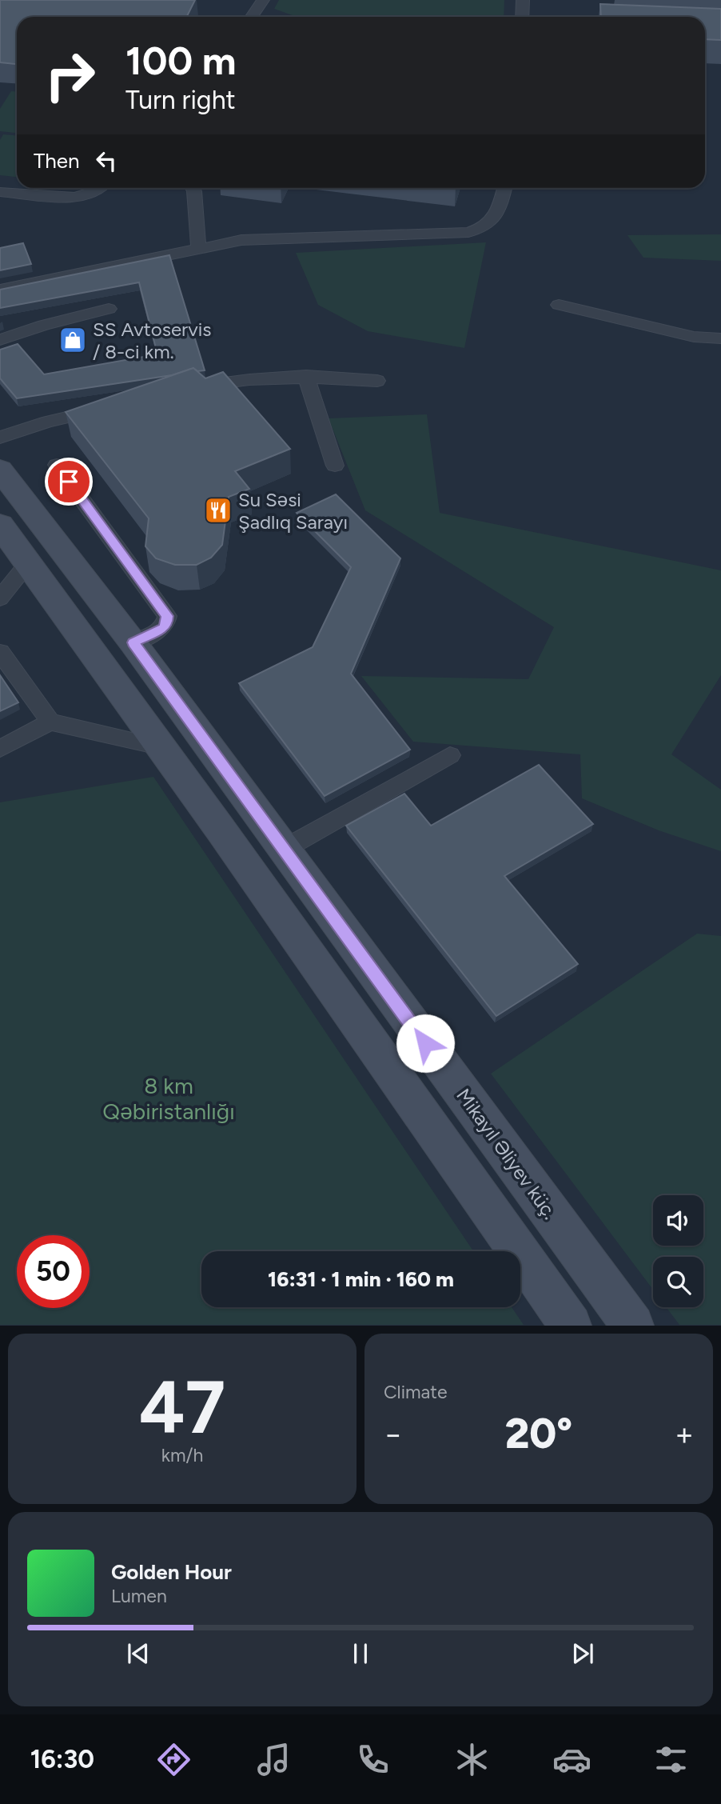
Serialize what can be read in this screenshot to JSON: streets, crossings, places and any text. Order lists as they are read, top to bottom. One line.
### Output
{"streets":{"main road":["Mikayıl Əliyev küç."]},"parks":["8 km Qəbiristanlığı"],"places":{"shop":["SS Avtoservis / 8-ci km."],"restaurant":["Su Səsi Şadlıq Sarayı"]},"page":{"turn":["100 m","Turn right"],"then":"Then","limit":"50","trip":"16:31 · 1 min · 160 m","tile":[["47","km/h"],"Climate"],"heat":["−","20°","+"],"song":["Golden Hour","Lumen"],"tabs":"16:30"}}
